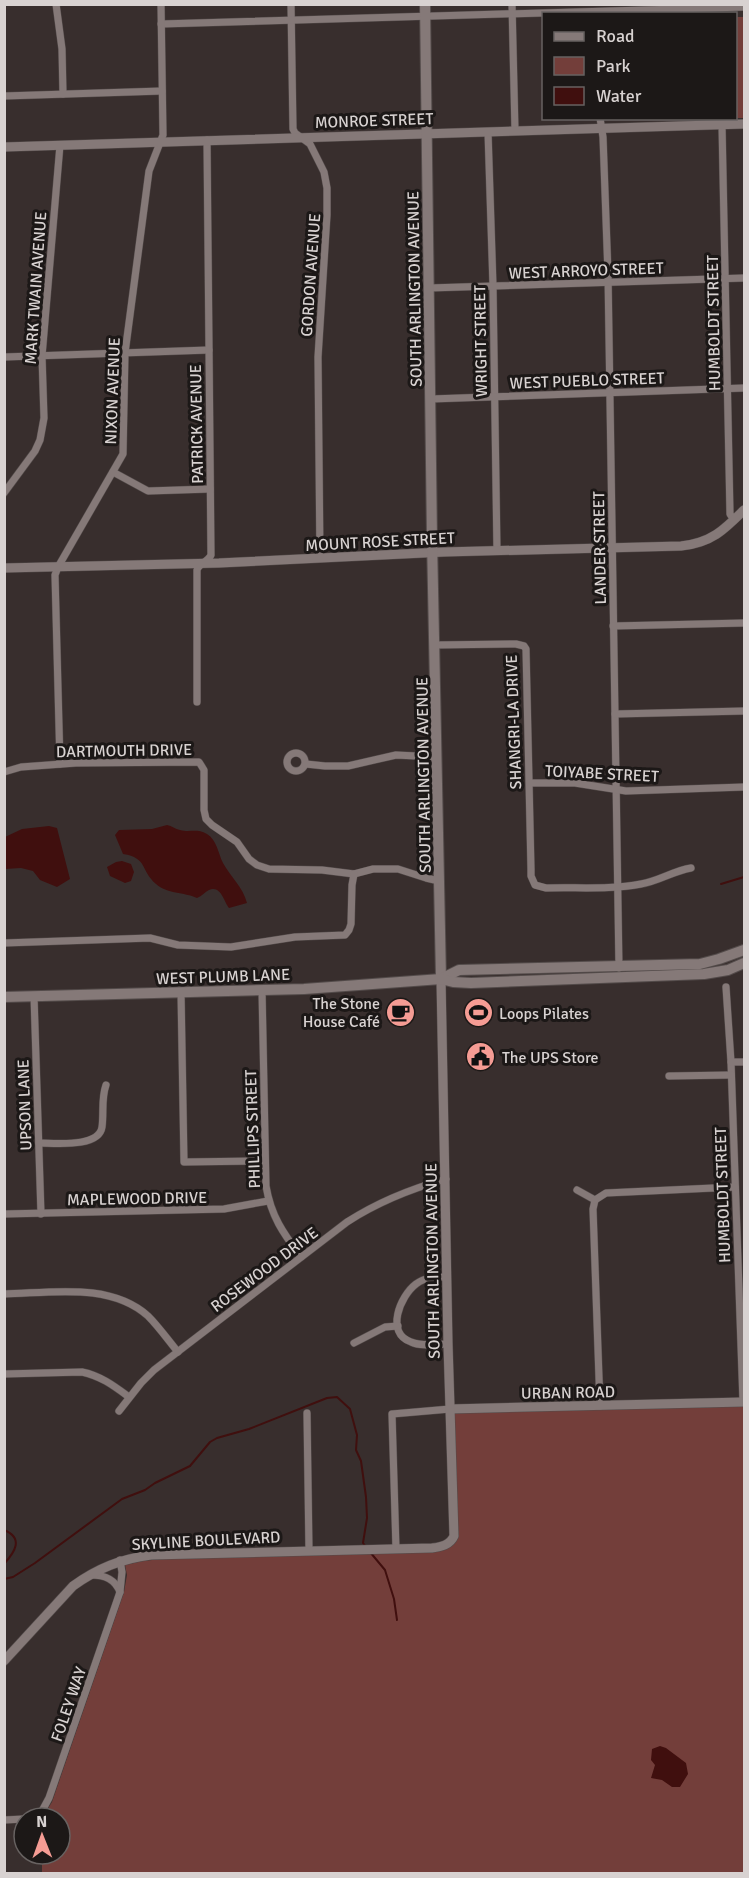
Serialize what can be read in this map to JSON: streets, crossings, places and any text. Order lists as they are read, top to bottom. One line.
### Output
{"streets":{"main road":["SOUTH ARLINGTON AVENUE","WEST PLUMB LANE"],"street":["MONROE STREET","WEST ARROYO STREET","GORDON AVENUE","MARK TWAIN AVENUE","HUMBOLDT STREET","WRIGHT STREET","WEST PUEBLO STREET","NIXON AVENUE","PATRICK AVENUE","MOUNT ROSE STREET","LANDER STREET","SHANGRI-LA DRIVE","DARTMOUTH DRIVE","TOIYABE STREET","UPSON LANE","PHILLIPS STREET","MAPLEWOOD DRIVE","ROSEWOOD DRIVE","URBAN ROAD","SKYLINE BOULEVARD","FOLEY WAY"]},"crossings":[["MONROE STREET","GORDON AVENUE"],["MONROE STREET","MARK TWAIN AVENUE"],["MONROE STREET","SOUTH ARLINGTON AVENUE"],["MONROE STREET","HUMBOLDT STREET"],["MONROE STREET","WRIGHT STREET"],["MONROE STREET","NIXON AVENUE"],["MONROE STREET","PATRICK AVENUE"],["MONROE STREET","LANDER STREET"],["WEST ARROYO STREET","SOUTH ARLINGTON AVENUE"],["WEST ARROYO STREET","HUMBOLDT STREET"],["WEST ARROYO STREET","WRIGHT STREET"],["WEST ARROYO STREET","LANDER STREET"],["GORDON AVENUE","MOUNT ROSE STREET"],["SOUTH ARLINGTON AVENUE","WEST PUEBLO STREET"],["SOUTH ARLINGTON AVENUE","MOUNT ROSE STREET"],["SOUTH ARLINGTON AVENUE","SHANGRI-LA DRIVE"],["SOUTH ARLINGTON AVENUE","DARTMOUTH DRIVE"],["SOUTH ARLINGTON AVENUE","WEST PLUMB LANE"],["SOUTH ARLINGTON AVENUE","ROSEWOOD DRIVE"],["SOUTH ARLINGTON AVENUE","URBAN ROAD"],["SOUTH ARLINGTON AVENUE","SKYLINE BOULEVARD"],["HUMBOLDT STREET","WEST PUEBLO STREET"],["HUMBOLDT STREET","MOUNT ROSE STREET"],["HUMBOLDT STREET","URBAN ROAD"],["WRIGHT STREET","WEST PUEBLO STREET"],["WRIGHT STREET","MOUNT ROSE STREET"],["WEST PUEBLO STREET","LANDER STREET"],["NIXON AVENUE","MOUNT ROSE STREET"],["NIXON AVENUE","DARTMOUTH DRIVE"],["PATRICK AVENUE","MOUNT ROSE STREET"],["MOUNT ROSE STREET","LANDER STREET"],["LANDER STREET","SHANGRI-LA DRIVE"],["LANDER STREET","TOIYABE STREET"],["LANDER STREET","WEST PLUMB LANE"],["SHANGRI-LA DRIVE","TOIYABE STREET"],["WEST PLUMB LANE","UPSON LANE"],["WEST PLUMB LANE","PHILLIPS STREET"],["UPSON LANE","MAPLEWOOD DRIVE"],["PHILLIPS STREET","MAPLEWOOD DRIVE"],["PHILLIPS STREET","ROSEWOOD DRIVE"],["URBAN ROAD","SKYLINE BOULEVARD"],["SKYLINE BOULEVARD","FOLEY WAY"]],"places":{"cafe":["The Stone House Café"],"sports":["Loops Pilates"],"public building":["The UPS Store"]},"legend":["Road","Park","Water"],"north":"top"}
